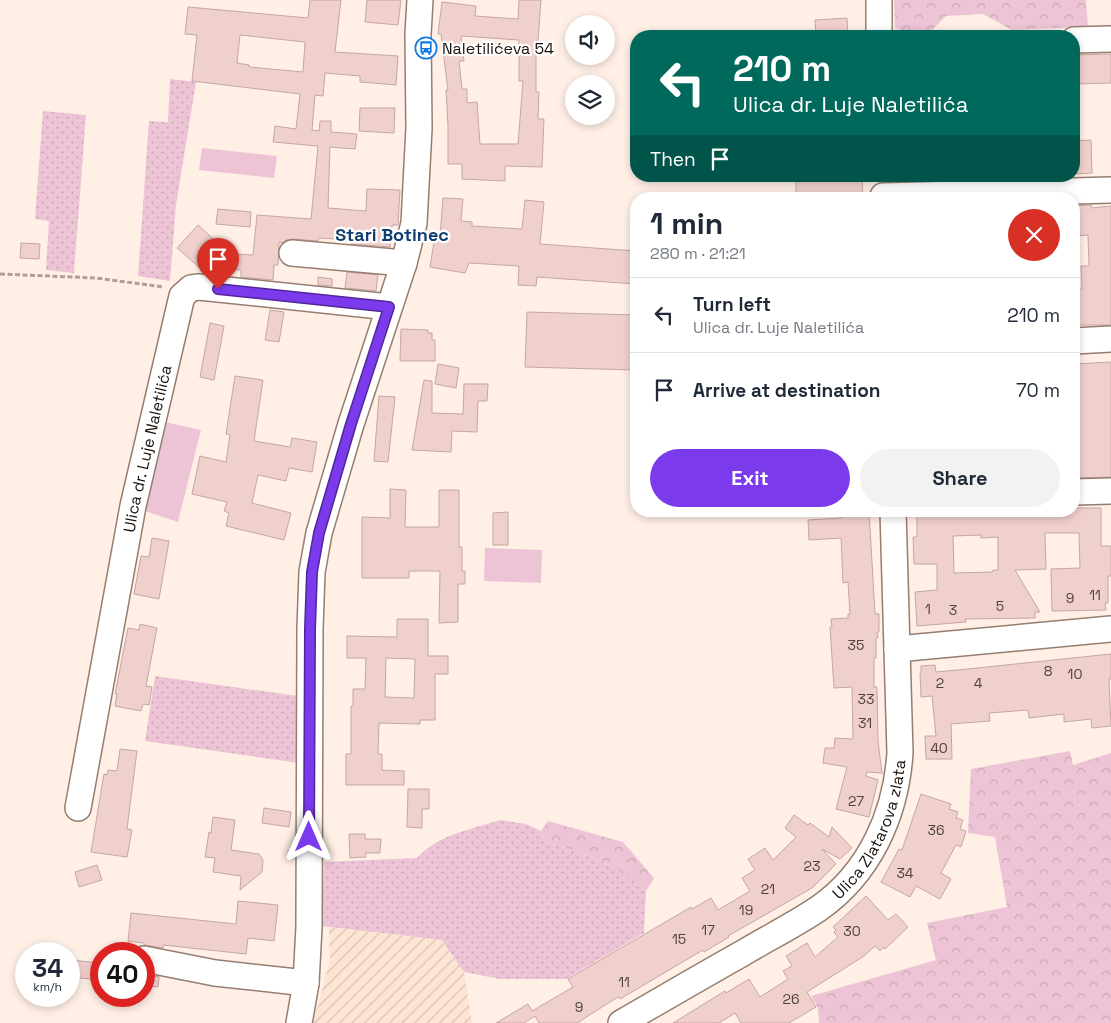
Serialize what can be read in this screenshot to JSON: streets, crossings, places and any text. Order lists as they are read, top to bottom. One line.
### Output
{"streets":{"street":["Ulica dr. Luje Naletilića","Ulica Zlatarova zlata"]},"districts":["Stari Botinec"],"places":{"bus stop":["Naletilićeva 54"]},"house_numbers":["11","9","5","1","3","35","8","10","2","4","33","31","40","27","36","23","34","21","19","17","30","15","11","26","9"],"page":{"turn":["210 m","Ulica dr. Luje Naletilića"],"then":"Then","heading":["1 min","280 m · 21:21"],"list":[{"name":"Turn left","note":"Ulica dr. Luje Naletilića","value":"210 m"},{"name":"Arrive at destination","value":"70 m"}],"buttons":["Exit","Share"],"speed":"34 km/h","limit":"40"}}
